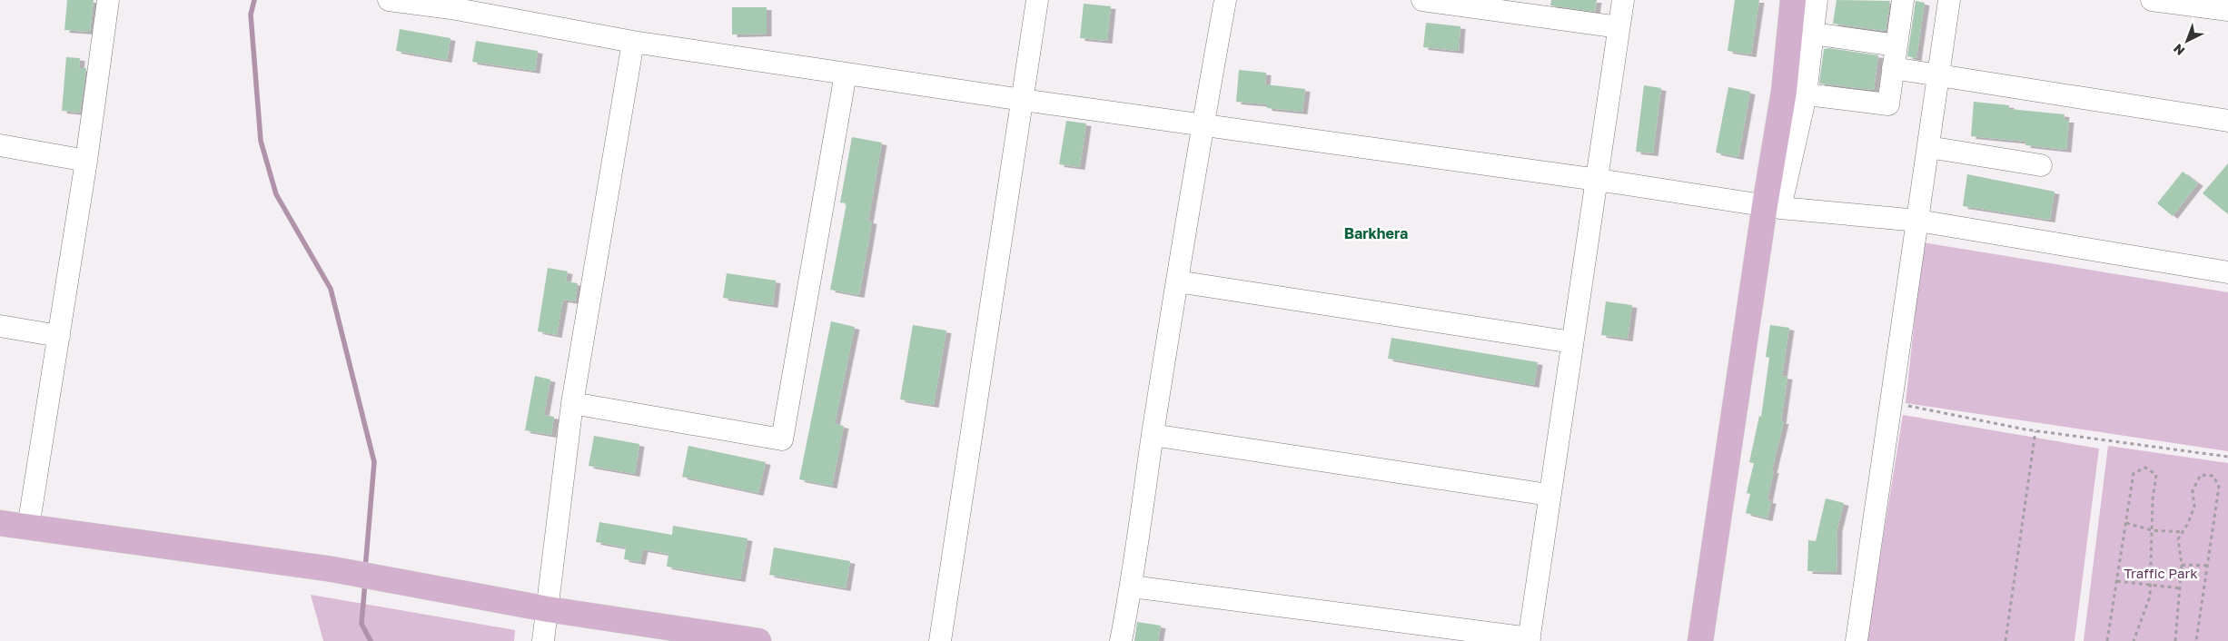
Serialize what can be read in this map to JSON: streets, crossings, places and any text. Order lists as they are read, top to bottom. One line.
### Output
{"districts":["Barkhera"],"parks":["Traffic Park"],"north":"bottom left"}
